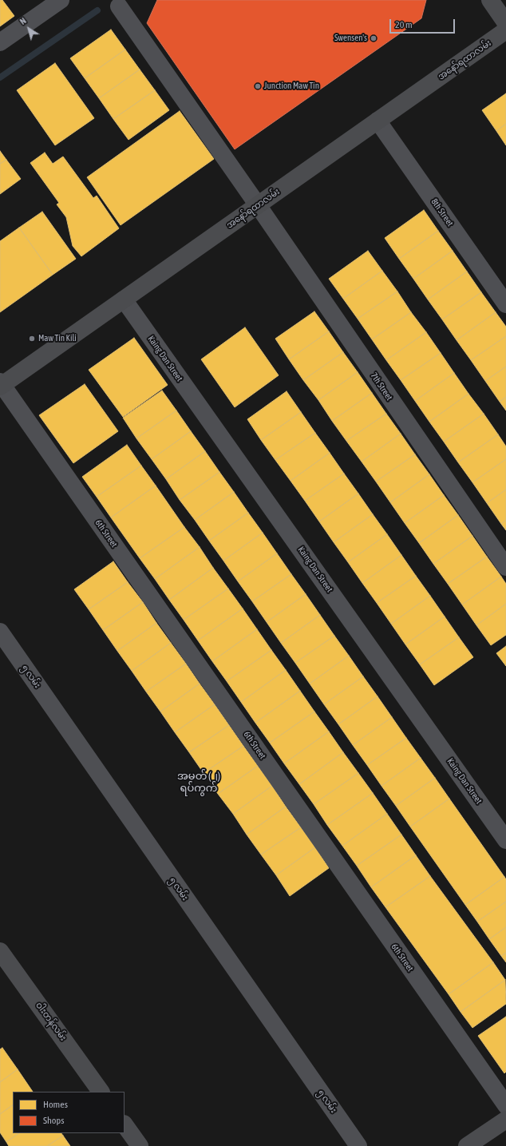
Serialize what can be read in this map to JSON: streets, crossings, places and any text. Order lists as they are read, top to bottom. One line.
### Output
{"streets":{"main road":["အနော်ရထာလမ်း","ဝါးတန်လမ်း"],"street":["8th Street","Kaing Dan Street","7th Street","6th Street","၅ လမ်း"]},"crossings":[["အနော်ရထာလမ်း","8th Street"],["အနော်ရထာလမ်း","Kaing Dan Street"],["အနော်ရထာလမ်း","7th Street"],["အနော်ရထာလမ်း","6th Street"]],"districts":["အမှတ် (၂) ရပ်ကွက်"],"places":["Swensen's","Junction Maw Tin","Maw Tin Kili"],"legend":["Homes","Shops"],"scale_bar":"20 m","north":"top left"}
